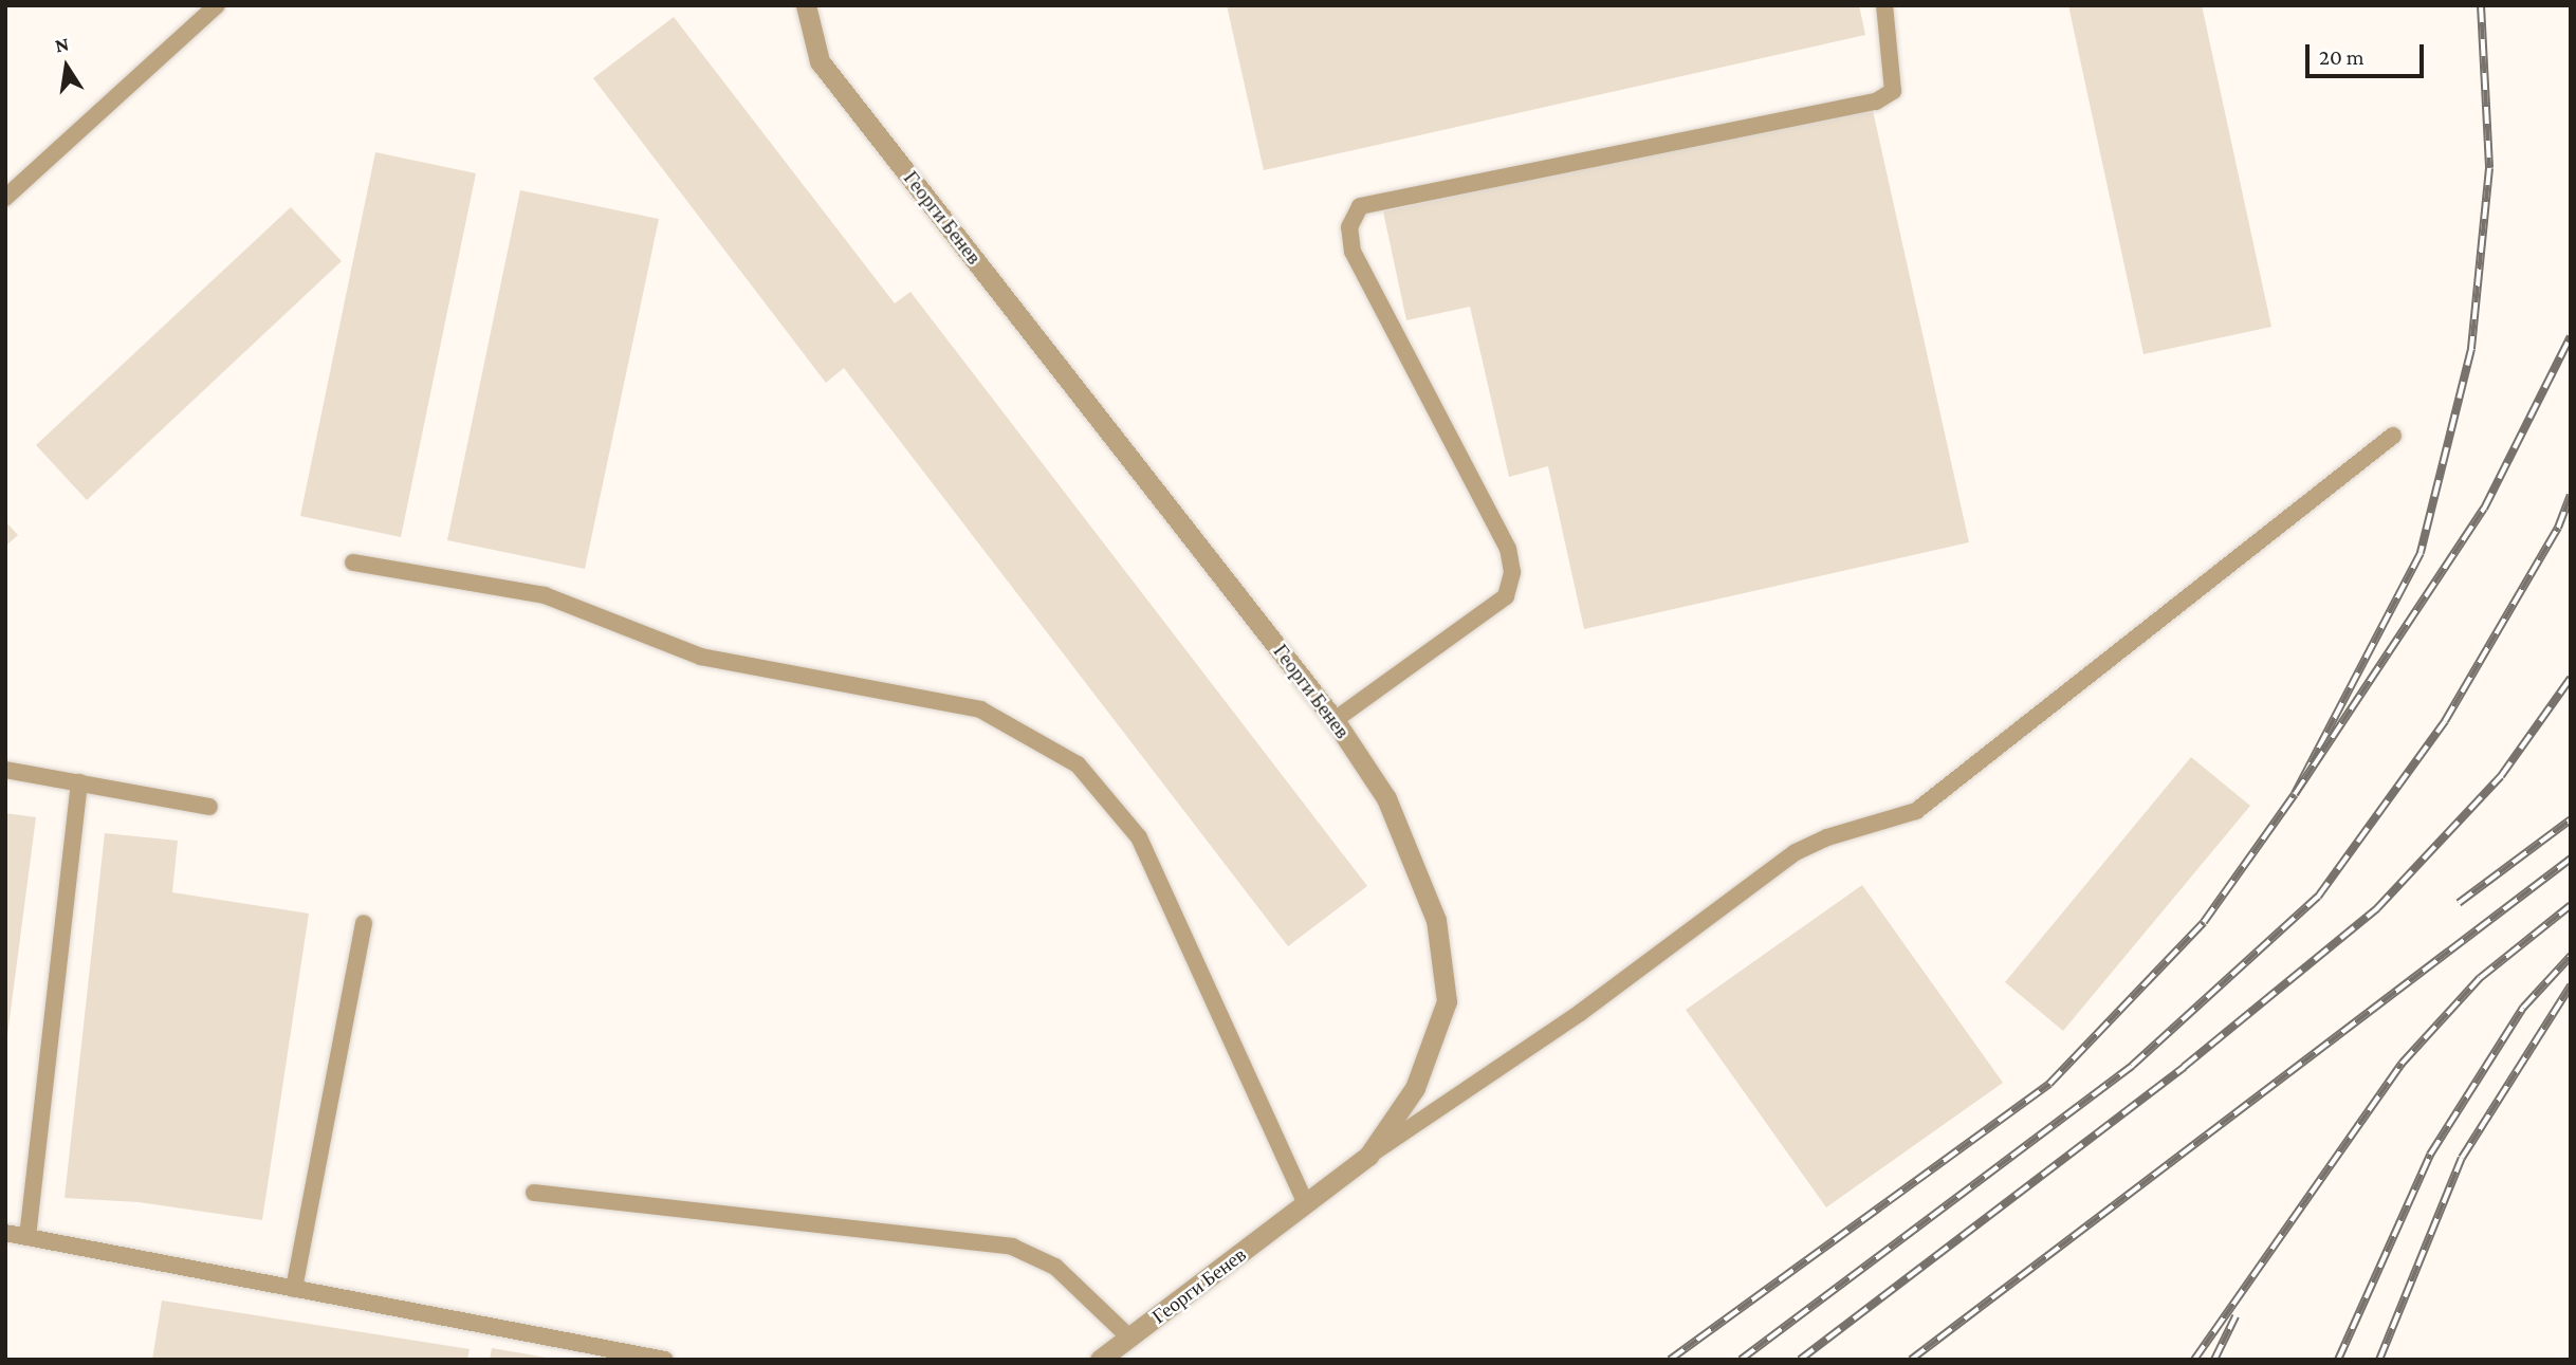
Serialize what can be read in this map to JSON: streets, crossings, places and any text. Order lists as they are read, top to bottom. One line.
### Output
{"streets":{"street":["Георги Бенев"]},"scale_bar":"20 m","north":"top"}
